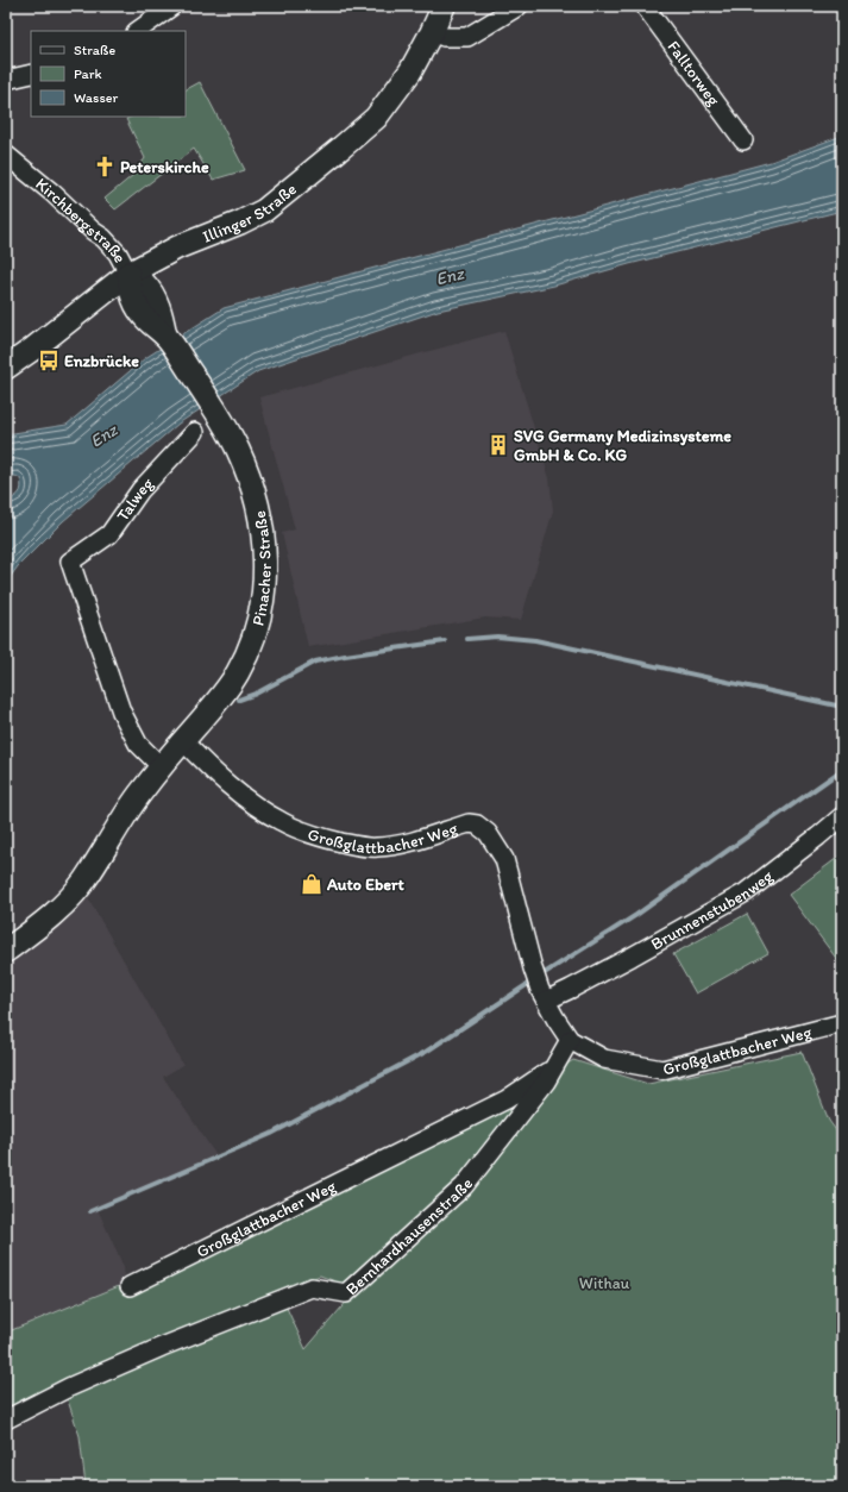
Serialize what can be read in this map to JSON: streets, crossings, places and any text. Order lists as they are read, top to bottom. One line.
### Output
{"streets":{"street":["Falltorweg","Illinger Straße","Kirchbergstraße","Talweg","Pinacher Straße","Großglattbacher Weg","Brunnenstubenweg","Bernhardhausenstraße"]},"crossings":[["Illinger Straße","Kirchbergstraße"],["Illinger Straße","Pinacher Straße"],["Kirchbergstraße","Pinacher Straße"],["Talweg","Pinacher Straße"],["Pinacher Straße","Großglattbacher Weg"],["Großglattbacher Weg","Brunnenstubenweg"],["Großglattbacher Weg","Bernhardhausenstraße"]],"water":["Enz"],"parks":["Withau"],"places":{"church":["Peterskirche"],"bus stop":["Enzbrücke"],"building":["SVG Germany Medizinsysteme GmbH & Co. KG"],"shop":["Auto Ebert"]},"legend":["Straße","Park","Wasser"]}
